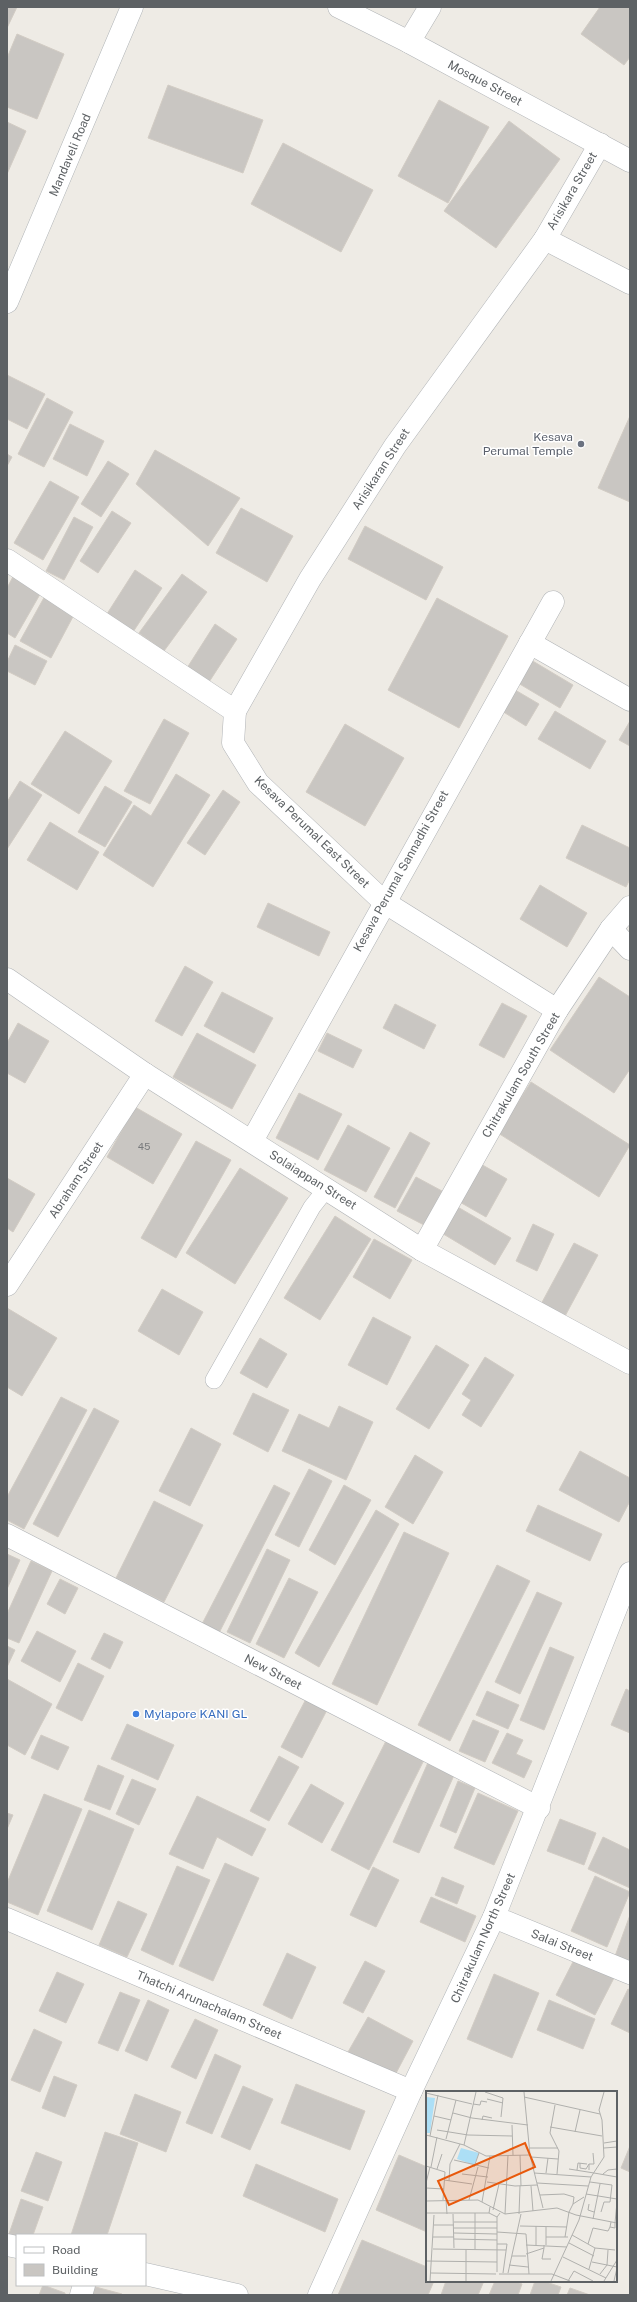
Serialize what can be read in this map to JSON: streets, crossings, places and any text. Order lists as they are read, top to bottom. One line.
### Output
{"streets":{"street":["Mosque Street","Mandaveli Road","Arisikara Street","Arisikaran Street","Kesava Perumal East Street","Kesava Perumal Sannadhi Street","Chitrakulam South Street","Abraham Street","Solaiappan Street","New Street","Chitrakulam North Street","Salai Street","Thatchi Arunachalam Street"]},"crossings":[["Mosque Street","Arisikara Street"],["Arisikara Street","Arisikaran Street"],["Arisikaran Street","Kesava Perumal East Street"],["Kesava Perumal East Street","Kesava Perumal Sannadhi Street"],["Kesava Perumal East Street","Chitrakulam South Street"],["Kesava Perumal Sannadhi Street","Solaiappan Street"],["Chitrakulam South Street","Solaiappan Street"],["Abraham Street","Solaiappan Street"],["New Street","Chitrakulam North Street"],["Chitrakulam North Street","Salai Street"],["Chitrakulam North Street","Thatchi Arunachalam Street"]],"places":["Kesava Perumal Temple","Mylapore KANI GL"],"house_numbers":["45"],"legend":["Road","Building"]}
